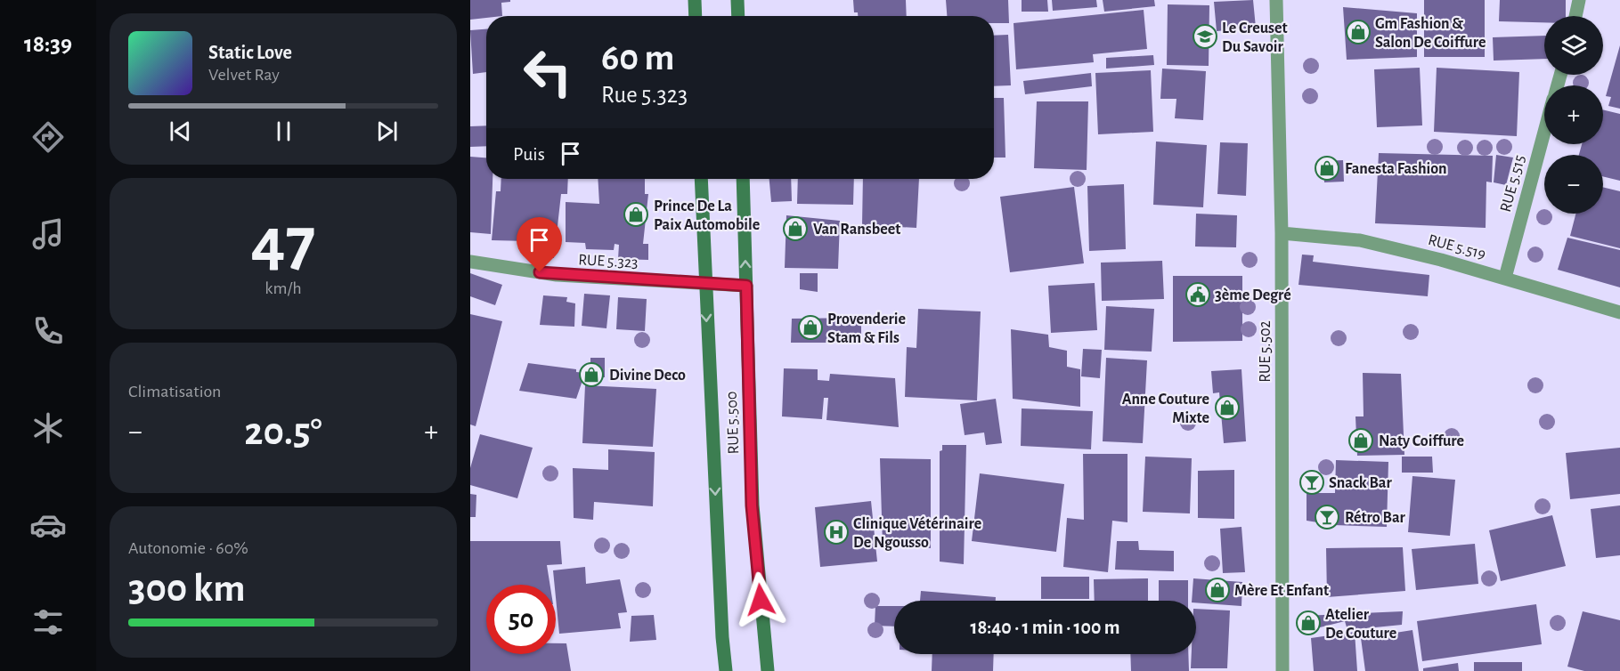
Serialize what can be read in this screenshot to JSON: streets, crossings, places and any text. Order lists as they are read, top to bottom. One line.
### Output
{"streets":{"main road":["RUE 5.500"],"street":["RUE 5.515","RUE 5.519","RUE 5.323","RUE 5.502"]},"crossings":[["RUE 5.515","RUE 5.519"],["RUE 5.519","RUE 5.502"],["RUE 5.323","RUE 5.500"]],"places":{"shop":["Gm Fashion & Salon De Coiffure","Fanesta Fashion","Prince De La Paix Automobile","Van Ransbeet","Provenderie Stam & Fils","Divine Deco","Anne Couture Mixte","Naty Coiffure","Mère Et Enfant","Atelier De Couture"],"school or university":["Le Creuset Du Savoir"],"public building":["3ème Degré"],"bar":["Snack Bar","Rétro Bar"],"hospital":["Clinique Vétérinaire De Ngousso"]},"page":{"tabs":"18:39","map_buttons":["+","−"],"turn":["60 m","Rue 5.323"],"song":["Static Love","Velvet Ray"],"then":"Puis","tile":[["47","km/h"],"Climatisation",["Autonomie · 60%","300 km"]],"heat":["−","20.5°","+"],"limit":"50","trip":"18:40 · 1 min · 100 m"}}
